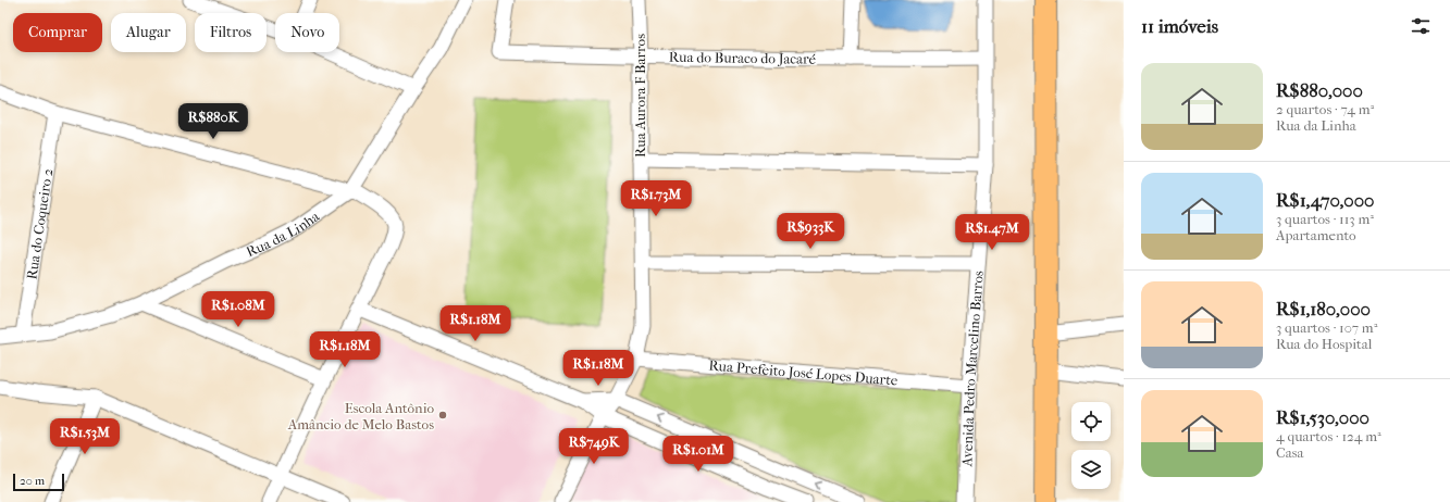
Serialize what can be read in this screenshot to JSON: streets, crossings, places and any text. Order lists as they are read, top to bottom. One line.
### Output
{"streets":{"street":["Rua do Buraco do Jacaré","Rua Aurora F Barros","Rua do Coqueiro 2","Rua da Linha","Avenida Pedro Marcelino Barros","Rua Prefeito José Lopes Duarte"]},"crossings":[["Rua do Buraco do Jacaré","Rua Aurora F Barros"],["Rua do Buraco do Jacaré","Avenida Pedro Marcelino Barros"],["Rua Aurora F Barros","Rua Prefeito José Lopes Duarte"],["Rua do Coqueiro 2","Rua da Linha"],["Avenida Pedro Marcelino Barros","Rua Prefeito José Lopes Duarte"]],"places":["Escola Antônio Amâncio de Melo Bastos"],"scale_bar":"20 m","page":{"heading":"11 imóveis","chip":["Comprar","Alugar","Filtros","Novo"],"list":[{"name":"R$880,000","note":"2 quartos · 74 m² · Rua da Linha"},{"name":"R$1,470,000","note":"3 quartos · 113 m² · Apartamento"},{"name":"R$1,180,000","note":"3 quartos · 107 m² · Rua do Hospital"},{"name":"R$1,530,000","note":"4 quartos · 124 m² · Casa"}],"price":["R$880K","R$1.73M","R$933K","R$1.47M","R$1.08M","R$1.18M","R$1.18M","R$1.18M","R$1.53M","R$749K","R$1.01M"],"scale":"20 m"}}
